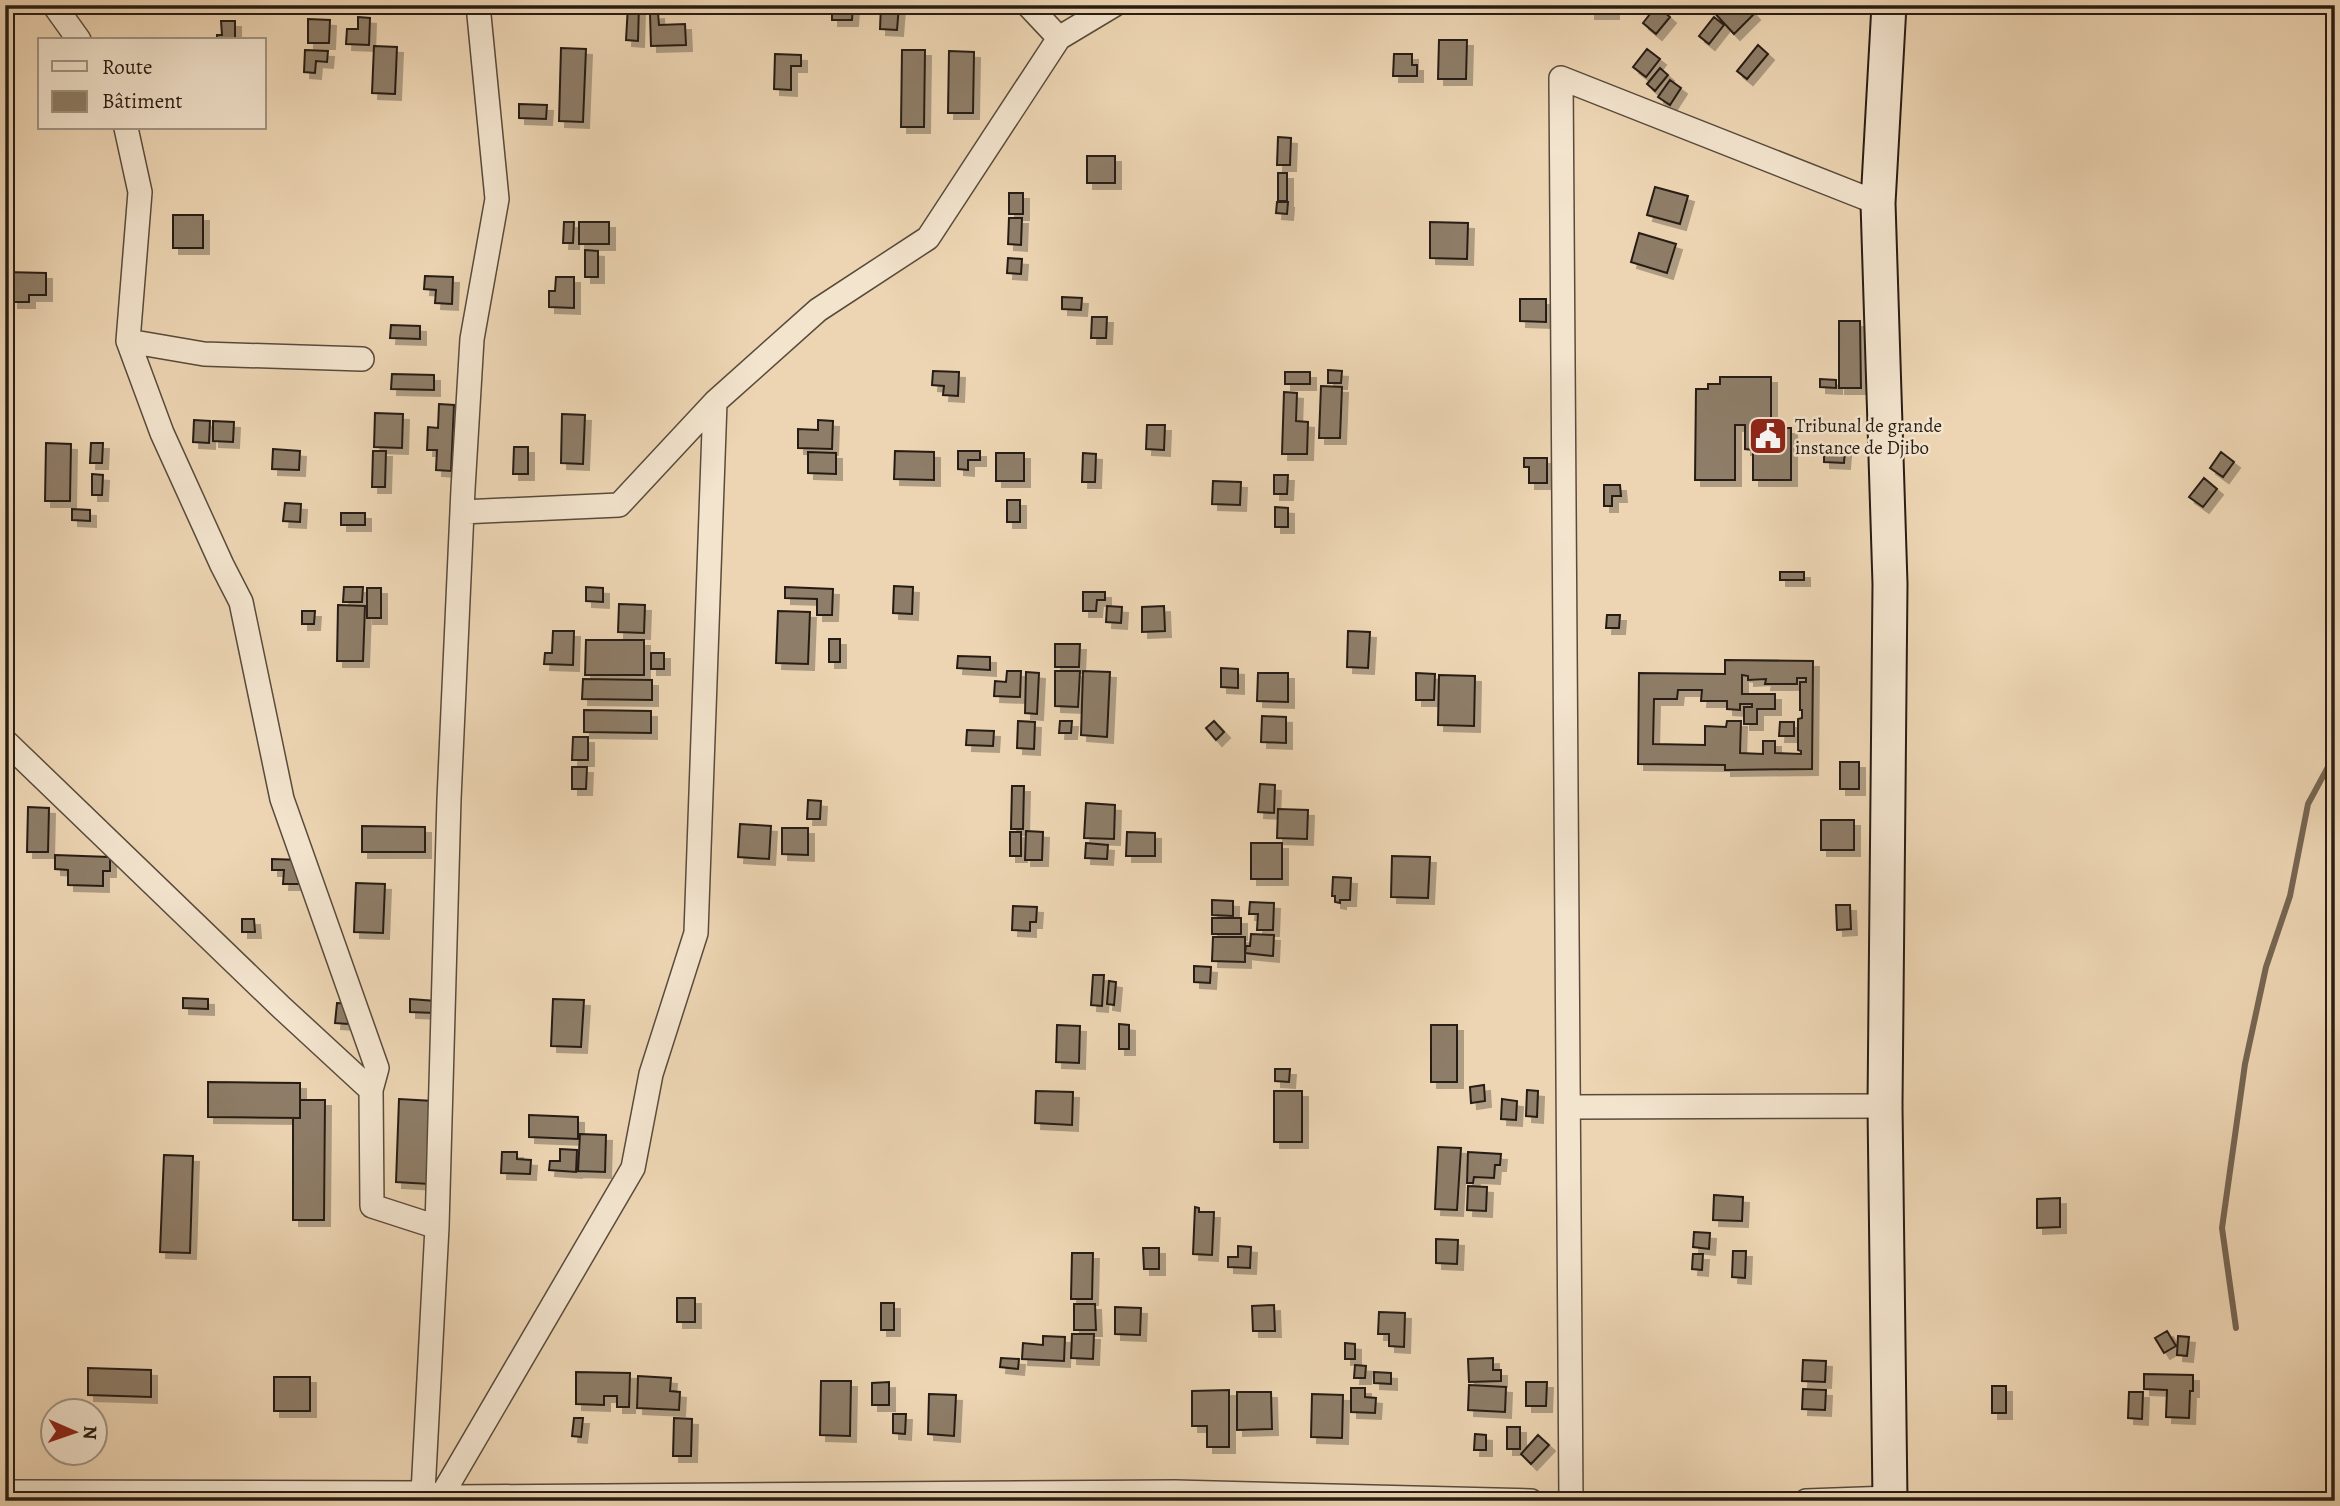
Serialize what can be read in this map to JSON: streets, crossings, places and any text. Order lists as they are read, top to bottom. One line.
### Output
{"places":{"public building":["Tribunal de grande instance de Djibo"]},"legend":["Route","Bâtiment"],"north":"right"}
